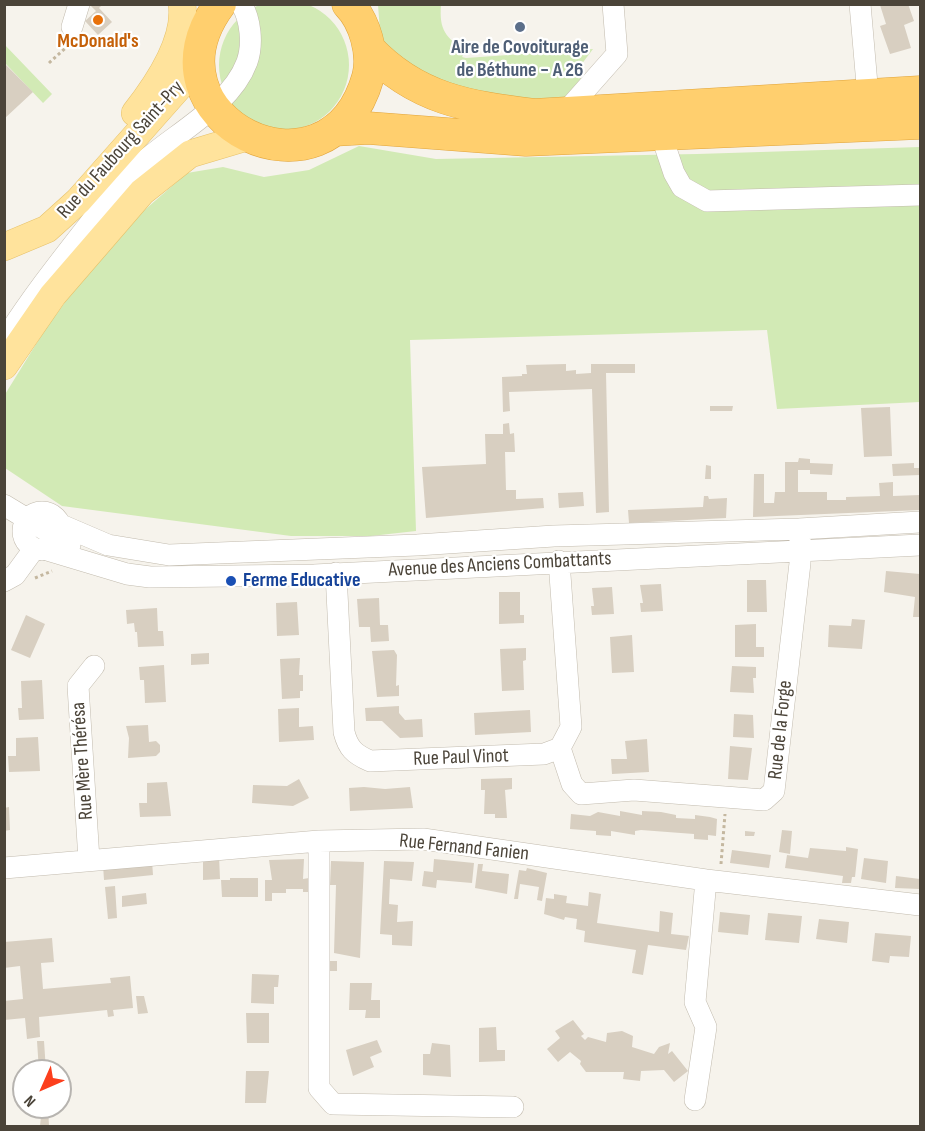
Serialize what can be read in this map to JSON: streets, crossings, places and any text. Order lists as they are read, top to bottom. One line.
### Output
{"streets":{"main road":["Rue du Faubourg Saint-Pry"],"street":["Avenue des Anciens Combattants","Rue de la Forge","Rue Paul Vinot","Rue Mère Thérésa","Rue Fernand Fanien"]},"crossings":[["Avenue des Anciens Combattants","Rue de la Forge"],["Avenue des Anciens Combattants","Rue Paul Vinot"],["Rue de la Forge","Rue Paul Vinot"],["Rue Mère Thérésa","Rue Fernand Fanien"]],"places":["McDonald's","Aire de Covoiturage de Béthune − A 26","Ferme Educative"],"north":"bottom left"}
